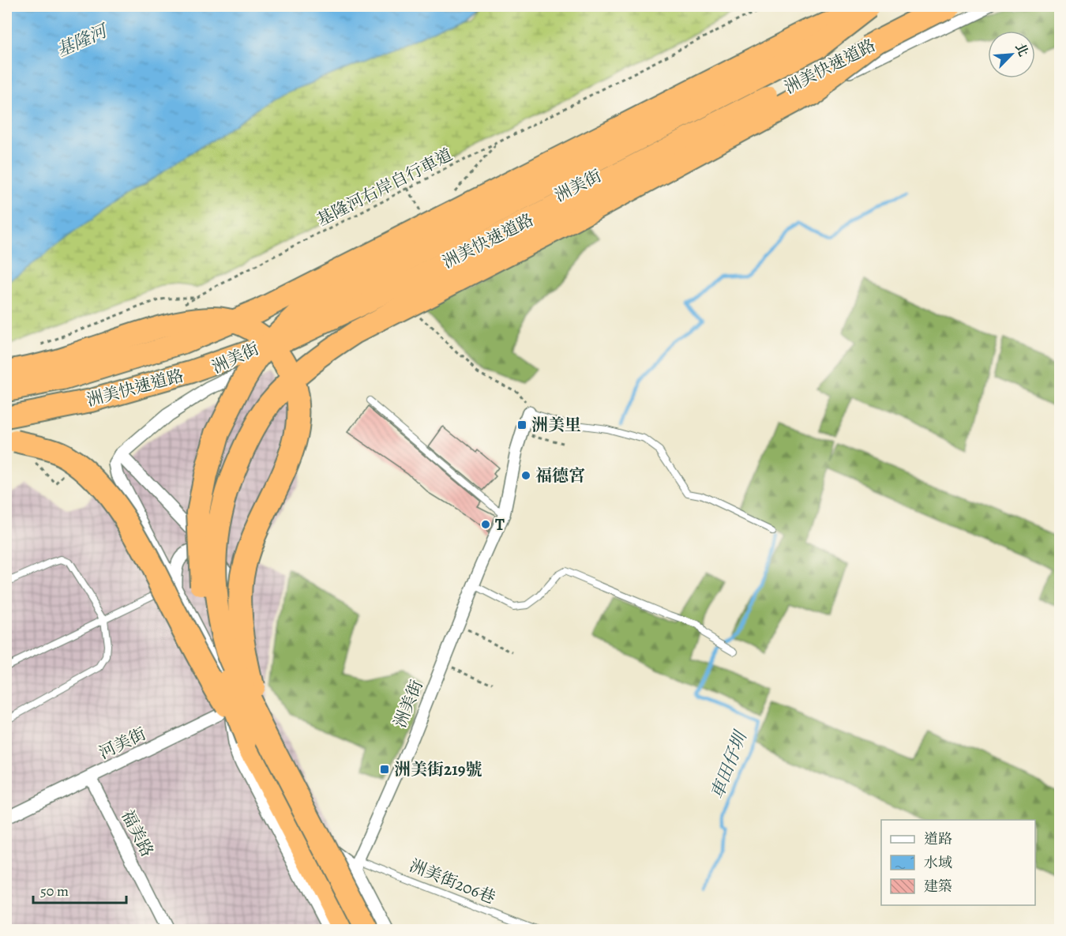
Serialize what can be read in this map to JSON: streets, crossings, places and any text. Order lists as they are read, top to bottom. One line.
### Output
{"streets":{"highway":["洲美快速道路"],"street":["洲美街","河美街","福美路"],"lane":["洲美街206巷"],"path":["基隆河右岸自行車道"]},"crossings":[["洲美街","洲美街206巷"],["河美街","福美路"]],"water":["基隆河","車田仔圳"],"places":{"transit":["洲美里","洲美街219號"],"other":["福德宮","T"]},"legend":["道路","水域","建築"],"scale_bar":"50 m","north":"top right"}
